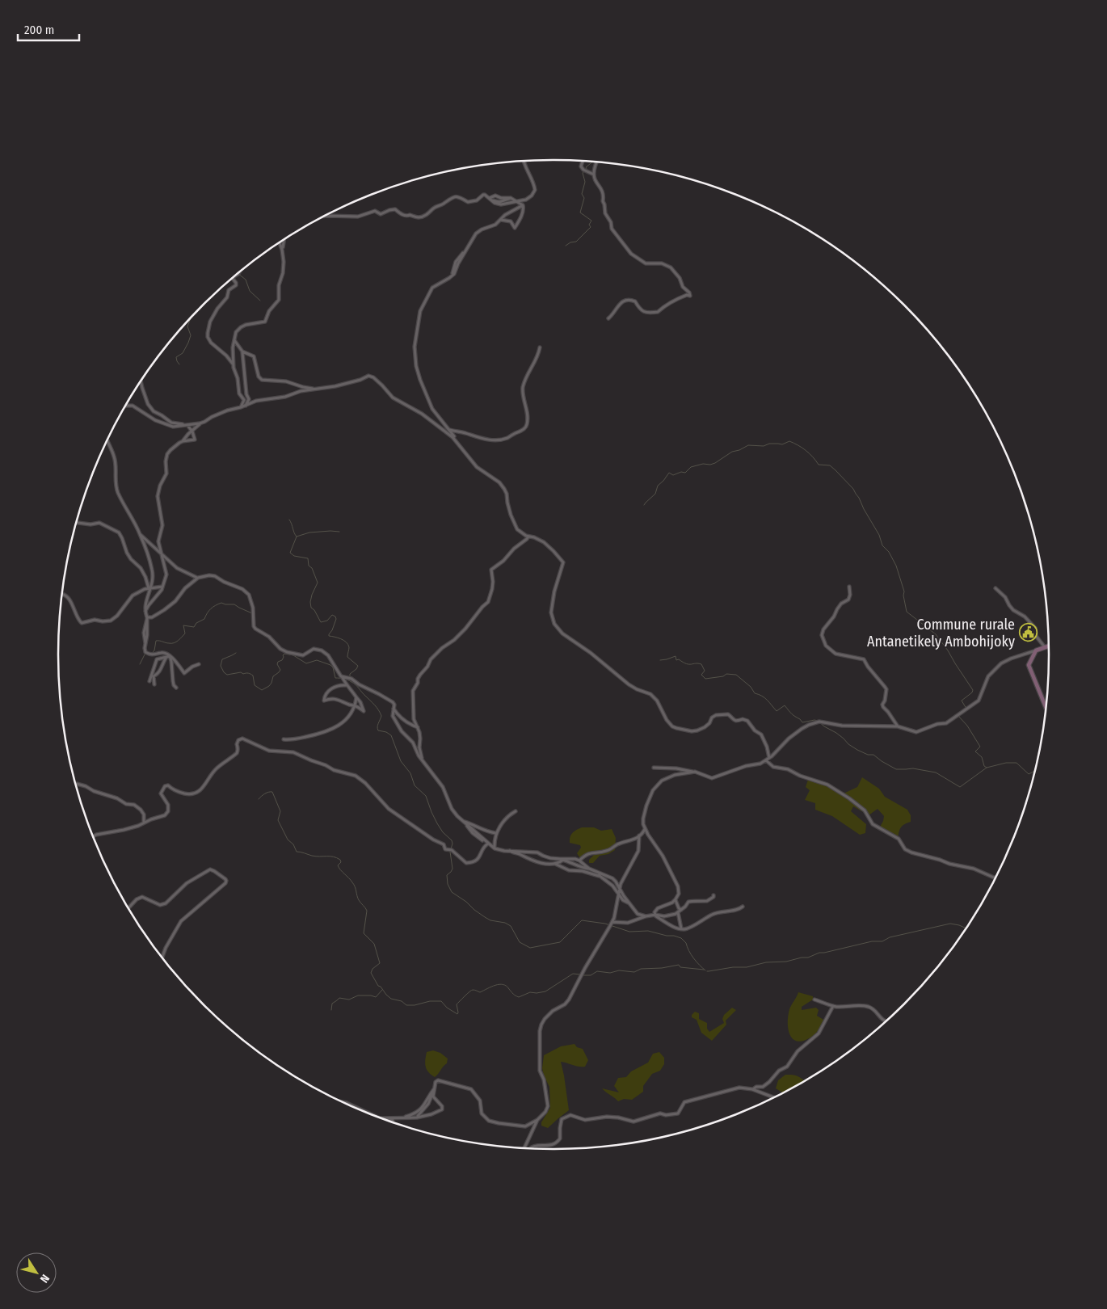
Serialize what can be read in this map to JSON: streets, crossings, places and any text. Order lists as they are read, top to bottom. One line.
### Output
{"places":{"public building":["Commune rurale Antanetikely Ambohijoky"]},"scale_bar":"200 m","north":"bottom right"}
